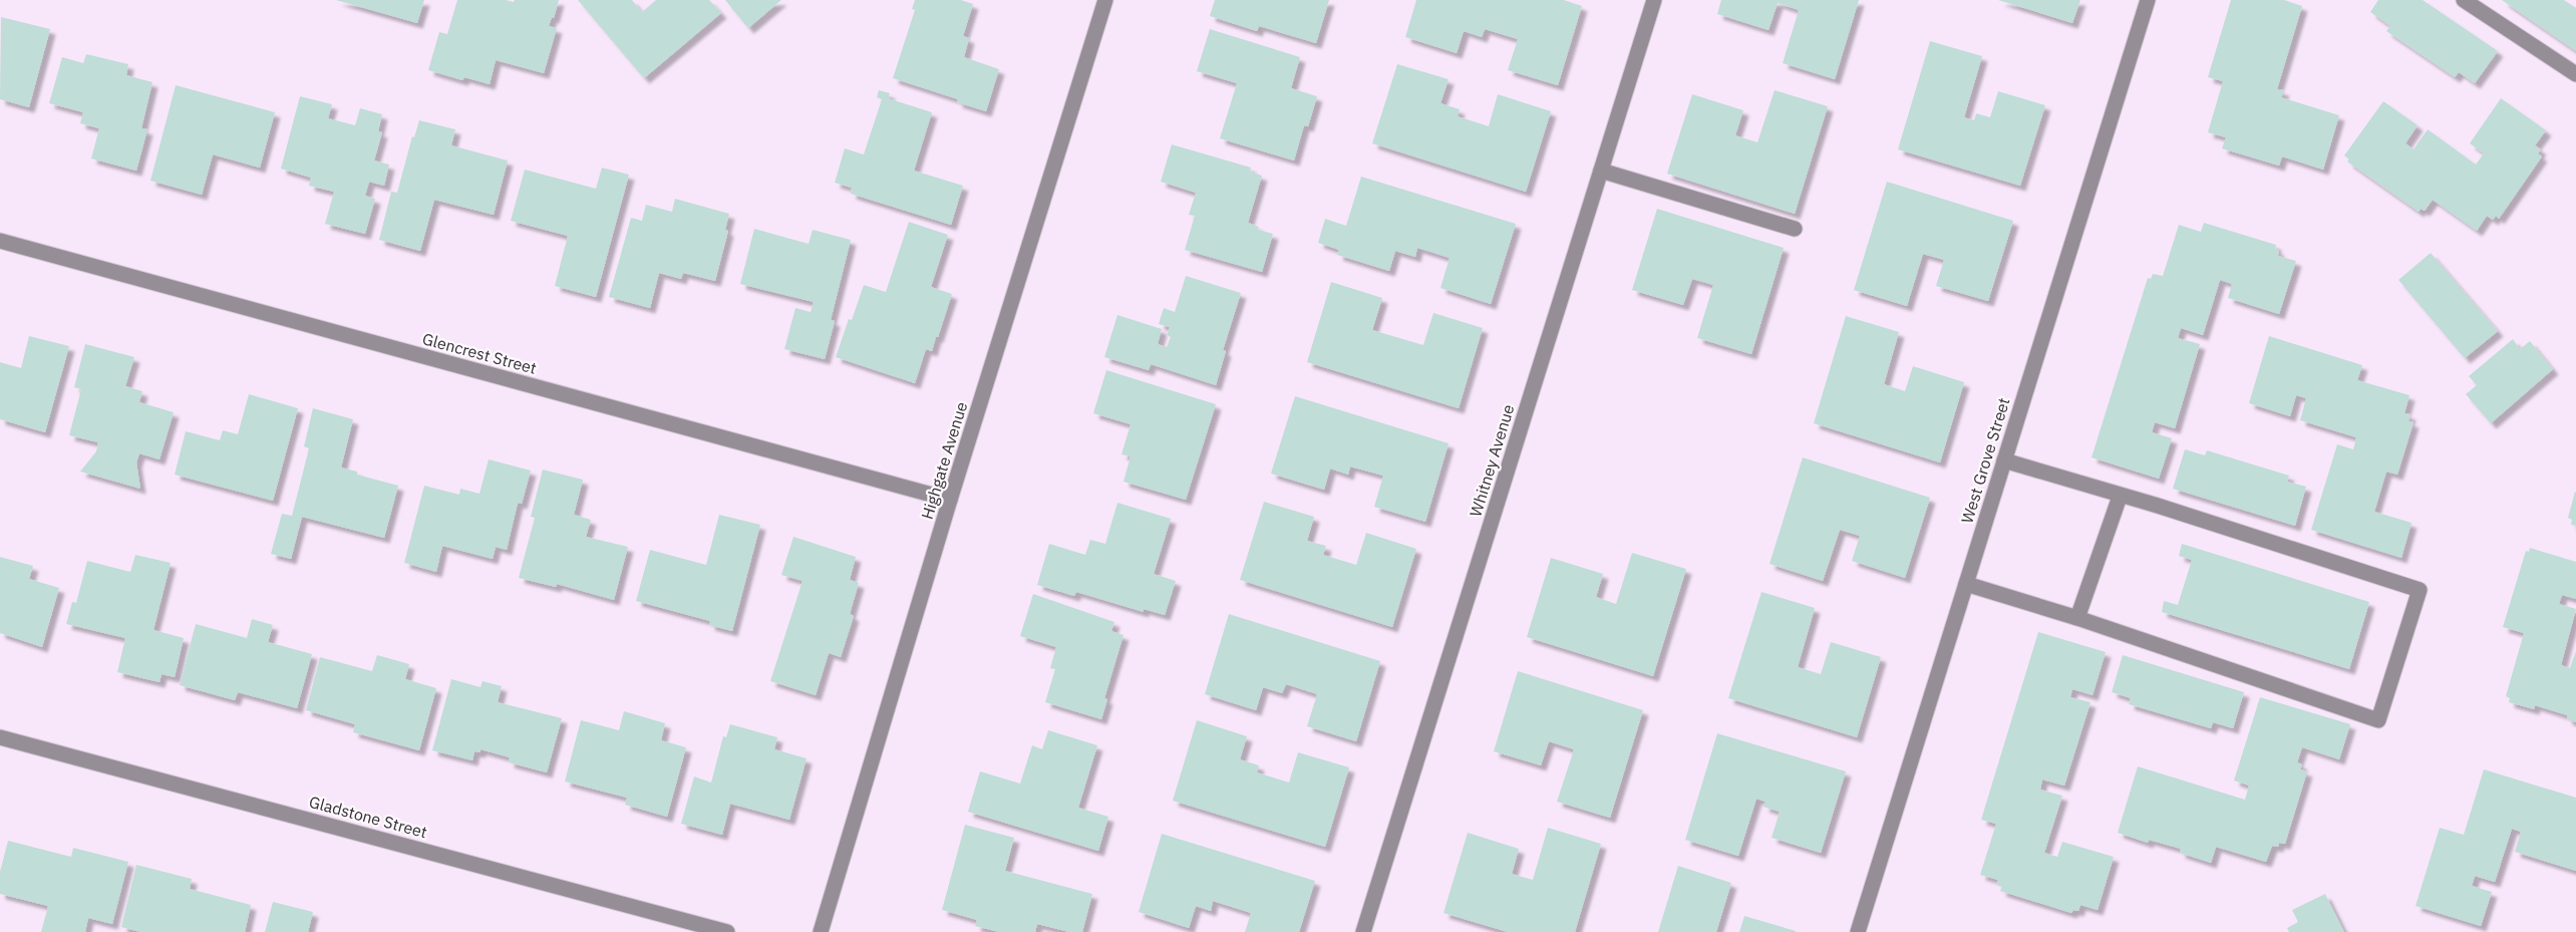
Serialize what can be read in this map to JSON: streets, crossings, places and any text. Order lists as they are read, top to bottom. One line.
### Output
{"streets":{"street":["Glencrest Street","Highgate Avenue","Whitney Avenue","West Grove Street","Gladstone Street"]},"crossings":[["Glencrest Street","Highgate Avenue"]]}
